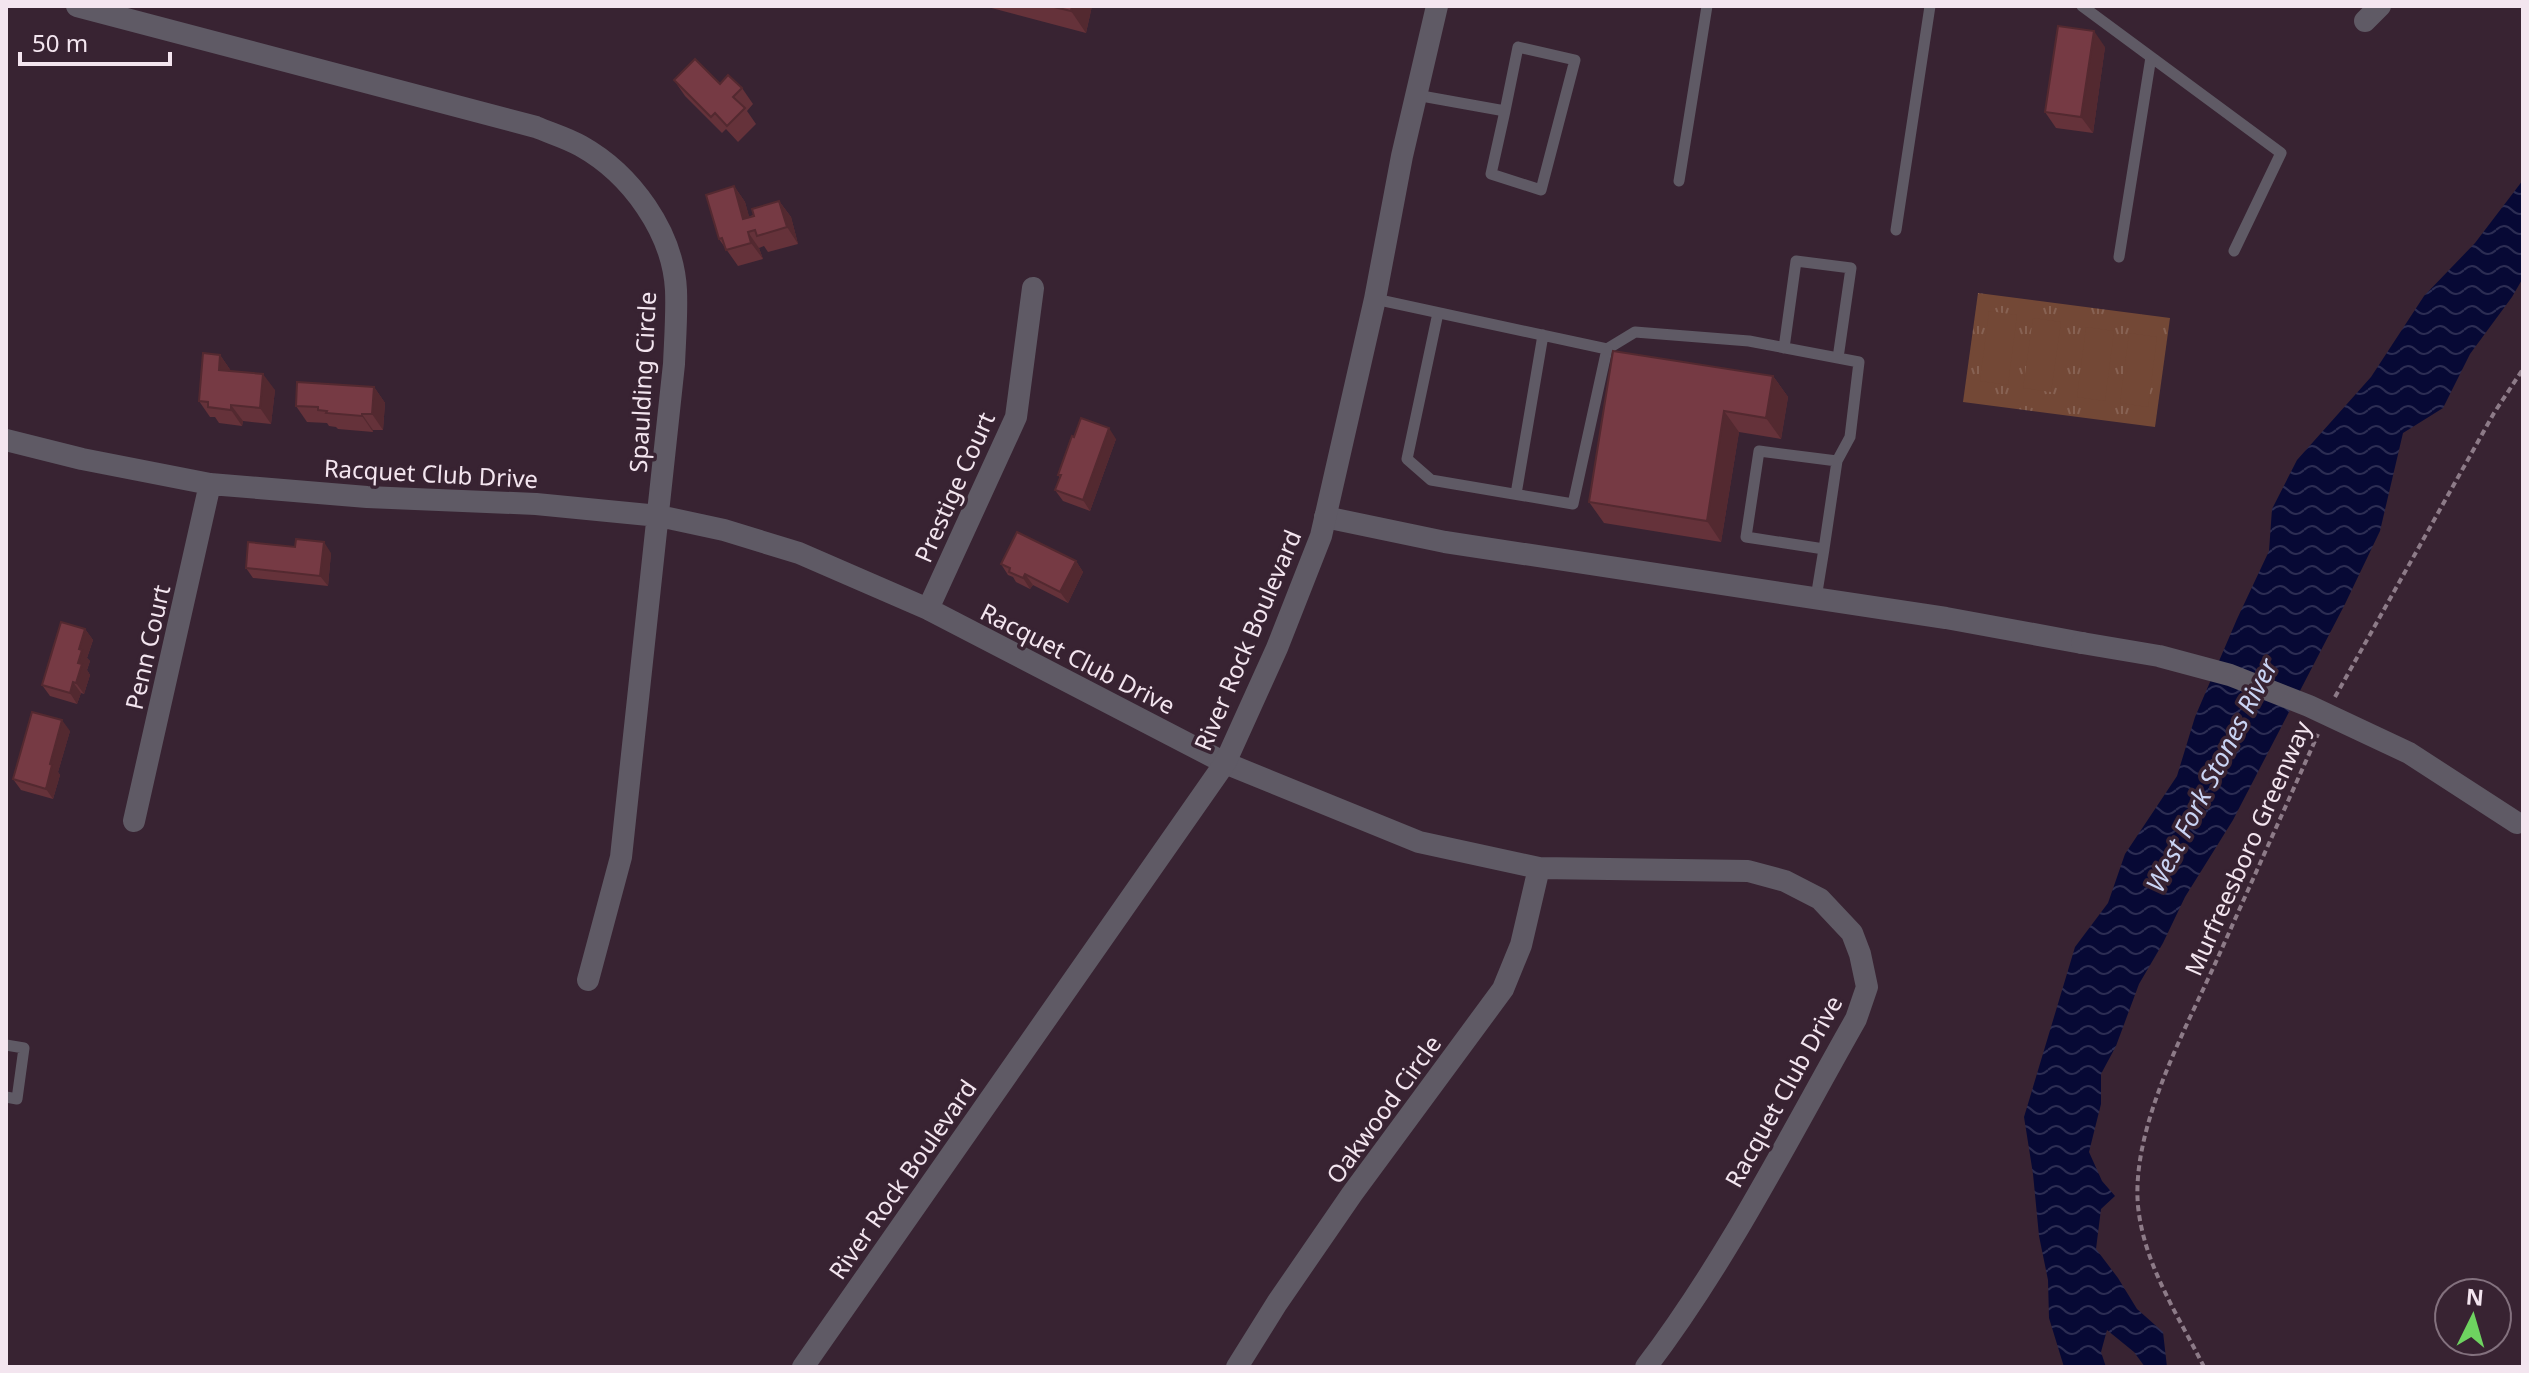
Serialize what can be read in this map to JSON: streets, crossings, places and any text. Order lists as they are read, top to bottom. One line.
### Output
{"streets":{"street":["Spaulding Circle","Racquet Club Drive","Prestige Court","River Rock Boulevard","Penn Court","Oakwood Circle"],"path":["Murfreesboro Greenway"]},"crossings":[["Spaulding Circle","Racquet Club Drive"],["Racquet Club Drive","Prestige Court"],["Racquet Club Drive","River Rock Boulevard"],["Racquet Club Drive","Penn Court"],["Racquet Club Drive","Oakwood Circle"]],"water":["West Fork Stones River"],"scale_bar":"50 m","north":"top"}
